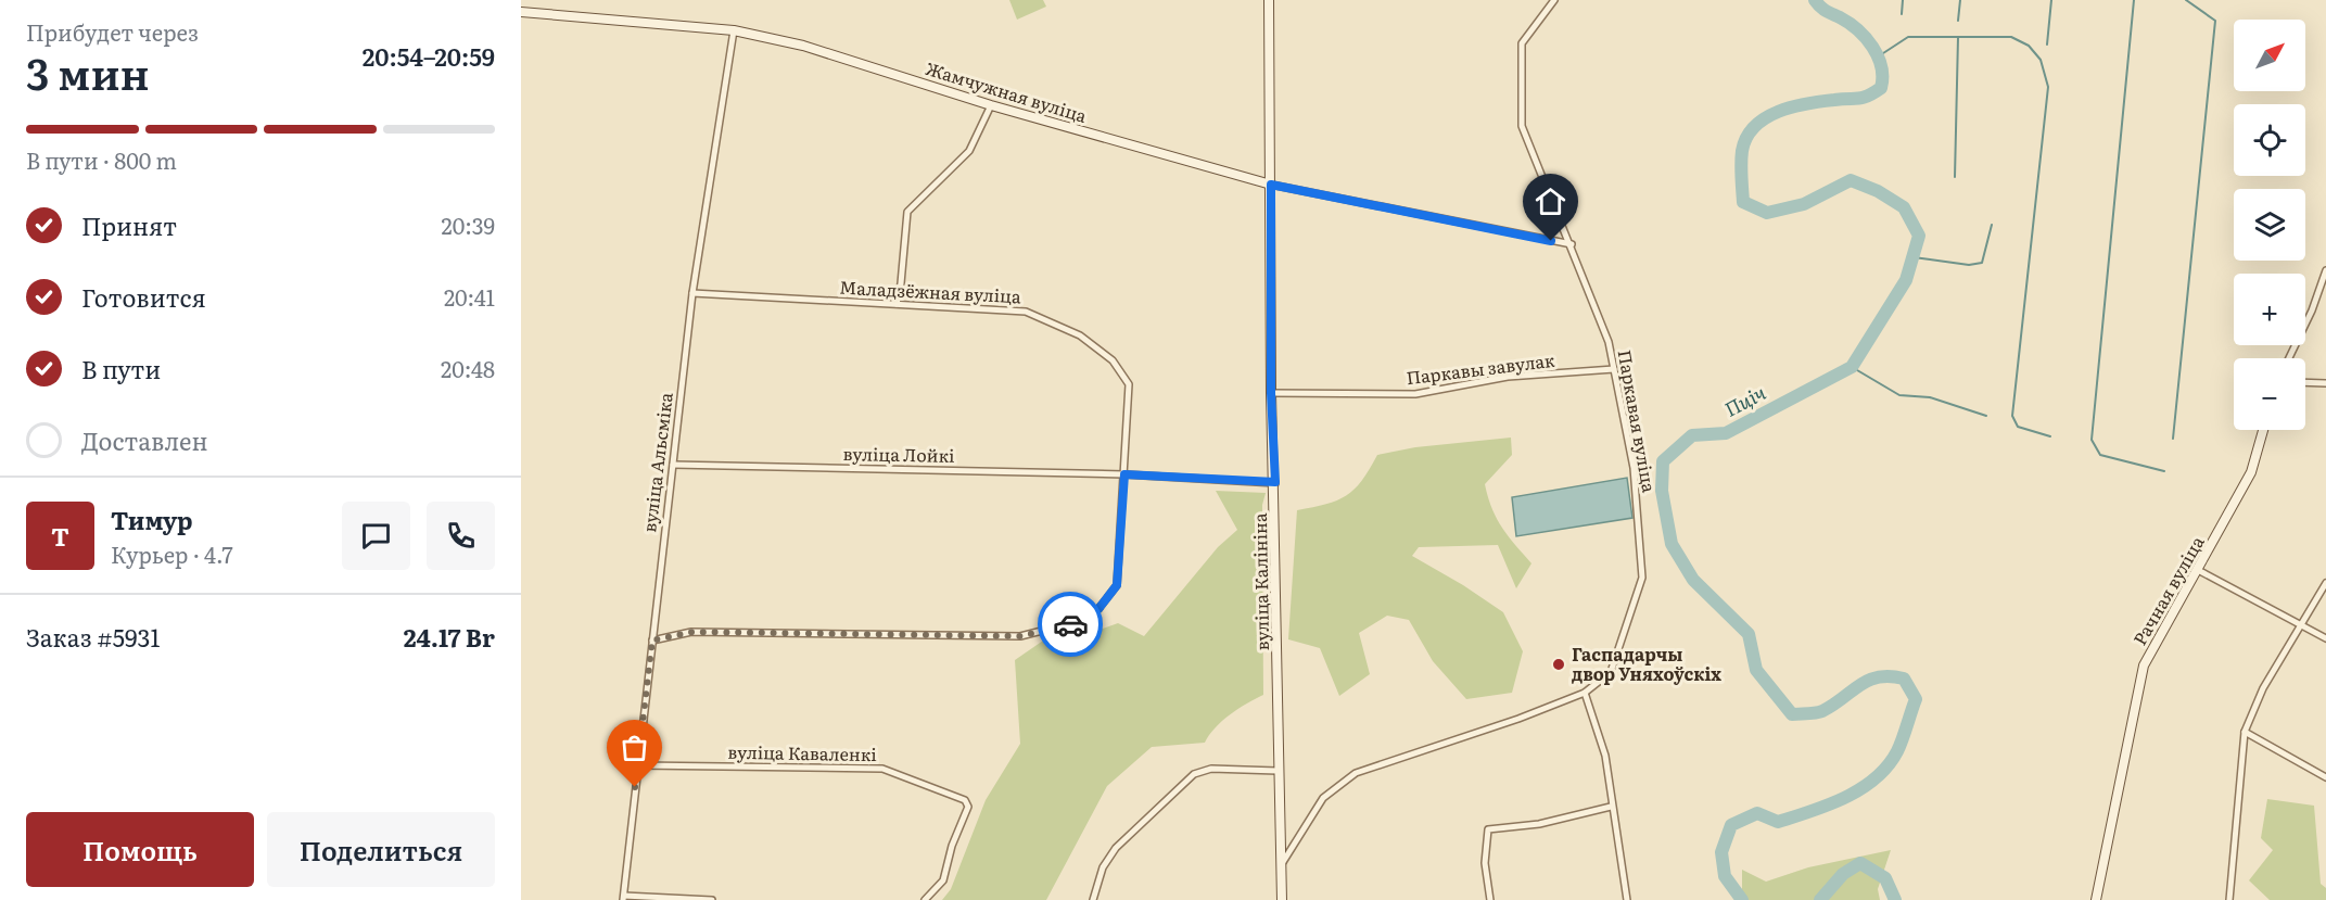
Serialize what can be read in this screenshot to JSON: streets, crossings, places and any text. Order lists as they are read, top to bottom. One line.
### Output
{"streets":{"street":["Жамчужная вуліца","Маладзёжная вуліца","Паркавы завулак","Паркавая вуліца","вуліца Лойкі","вуліца Альсміка","вуліца Калініна","Рачная вуліца","вуліца Каваленкі"]},"crossings":[["Жамчужная вуліца","вуліца Альсміка"],["Жамчужная вуліца","вуліца Калініна"],["Маладзёжная вуліца","вуліца Лойкі"],["Маладзёжная вуліца","вуліца Альсміка"],["Паркавы завулак","Паркавая вуліца"],["Паркавы завулак","вуліца Калініна"],["Паркавая вуліца","вуліца Калініна"],["вуліца Лойкі","вуліца Альсміка"],["вуліца Лойкі","вуліца Калініна"],["вуліца Альсміка","вуліца Каваленкі"]],"water":["Пціч"],"places":["Гаспадарчы двор Уняхоўскіх"],"north":"top right","page":{"heading":["3 мин","Прибудет через","20:54–20:59"],"panel":["Тимур","Курьер · 4.7","Заказ #5931","24.17 Br"],"map_buttons":["+","−"],"bar":"В пути · 800 m","list":[["Принят","20:39"],["Готовится","20:41"],["В пути","20:48"],"Доставлен"],"round":"Т","buttons":["Помощь","Поделиться"]}}
